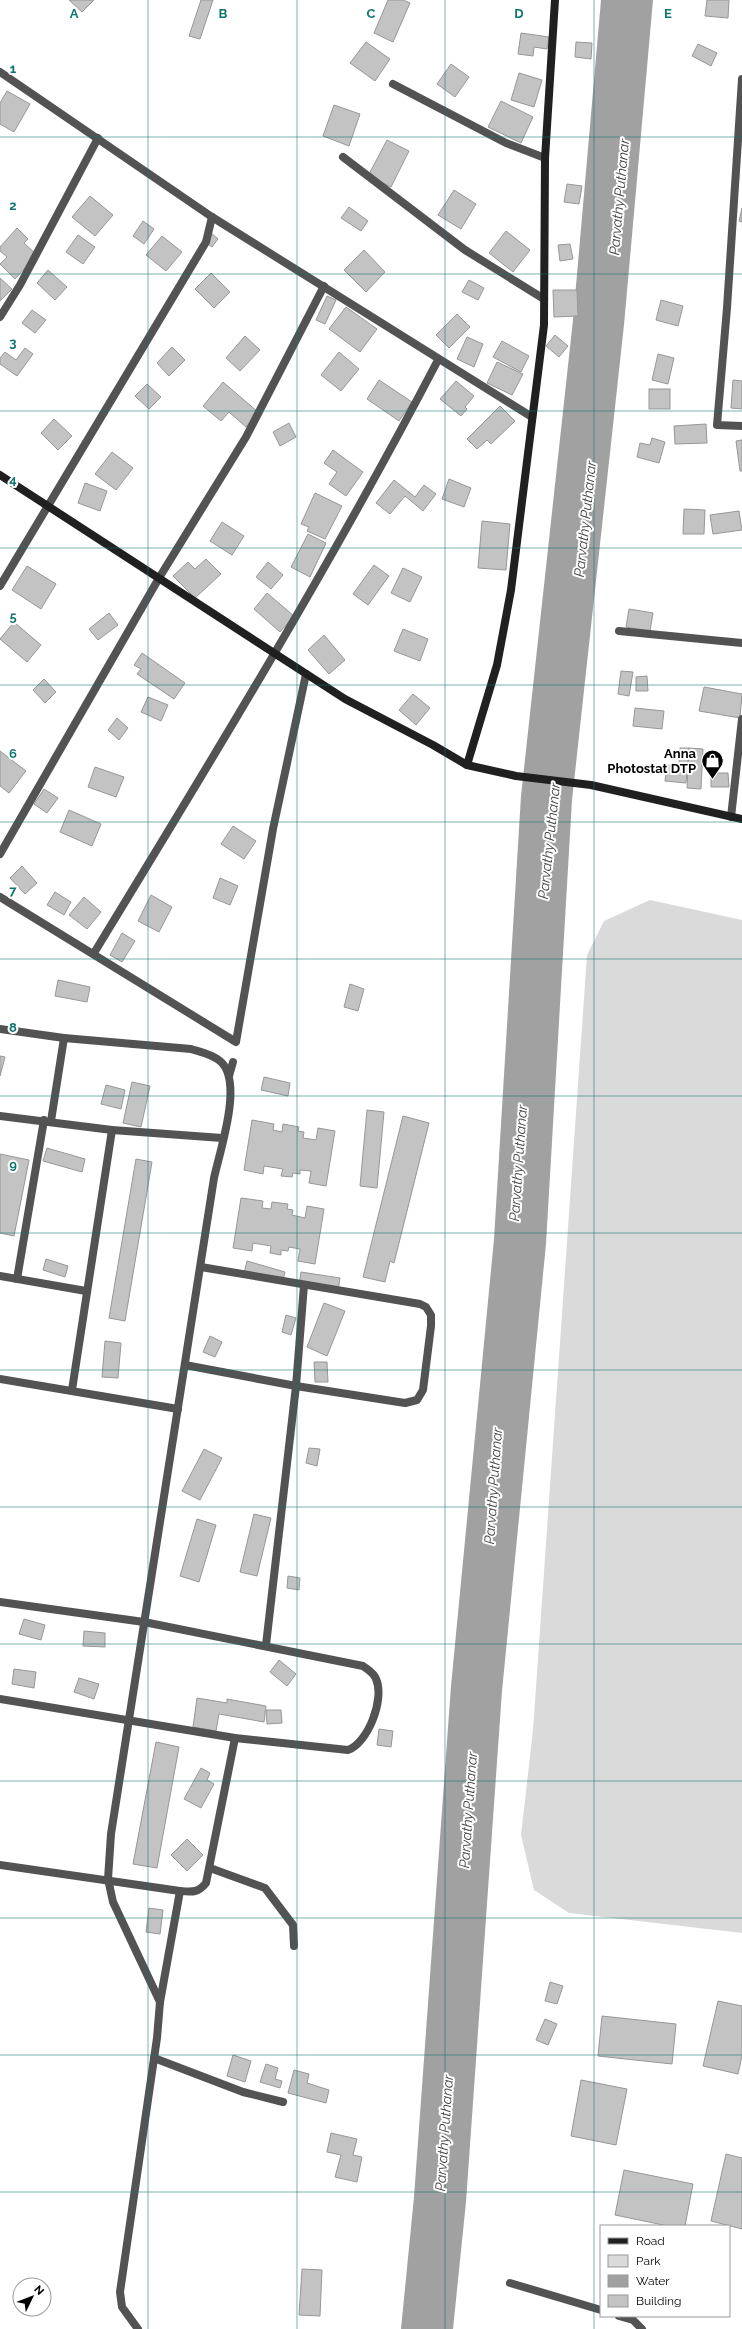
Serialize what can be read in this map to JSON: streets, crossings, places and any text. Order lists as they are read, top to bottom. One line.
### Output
{"water":["Parvathy Puthanar"],"places":{"shop":["Anna Photostat DTP"]},"legend":["Road","Park","Water","Building"],"north":"top right","grid":{"columns":["A","B","C","D","E"],"rows":["1","2","3","4","5","6","7","8","9"]}}
